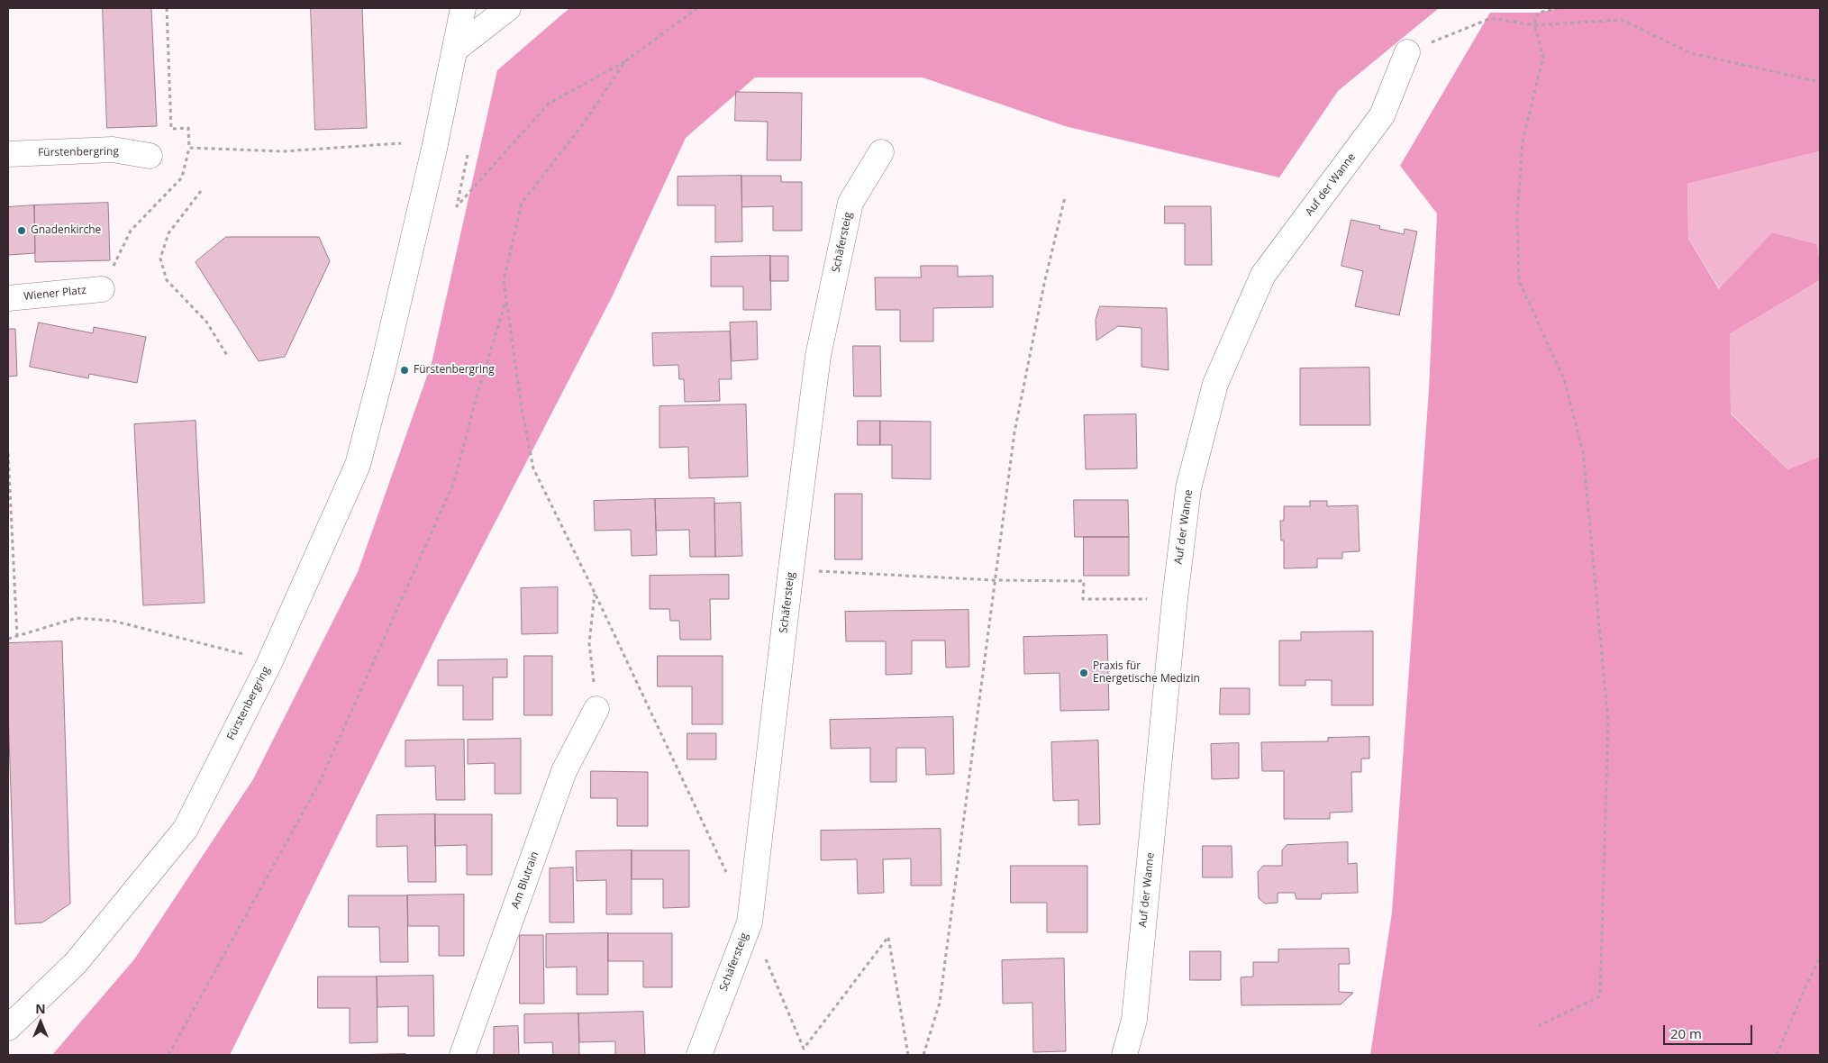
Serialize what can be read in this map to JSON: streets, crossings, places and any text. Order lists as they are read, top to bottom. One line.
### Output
{"streets":{"street":["Fürstenbergring","Auf der Wanne","Schäfersteig","Wiener Platz","Am Blutrain"]},"places":["Gnadenkirche","Fürstenbergring","Praxis für Energetische Medizin"],"scale_bar":"20 m","north":"top"}
